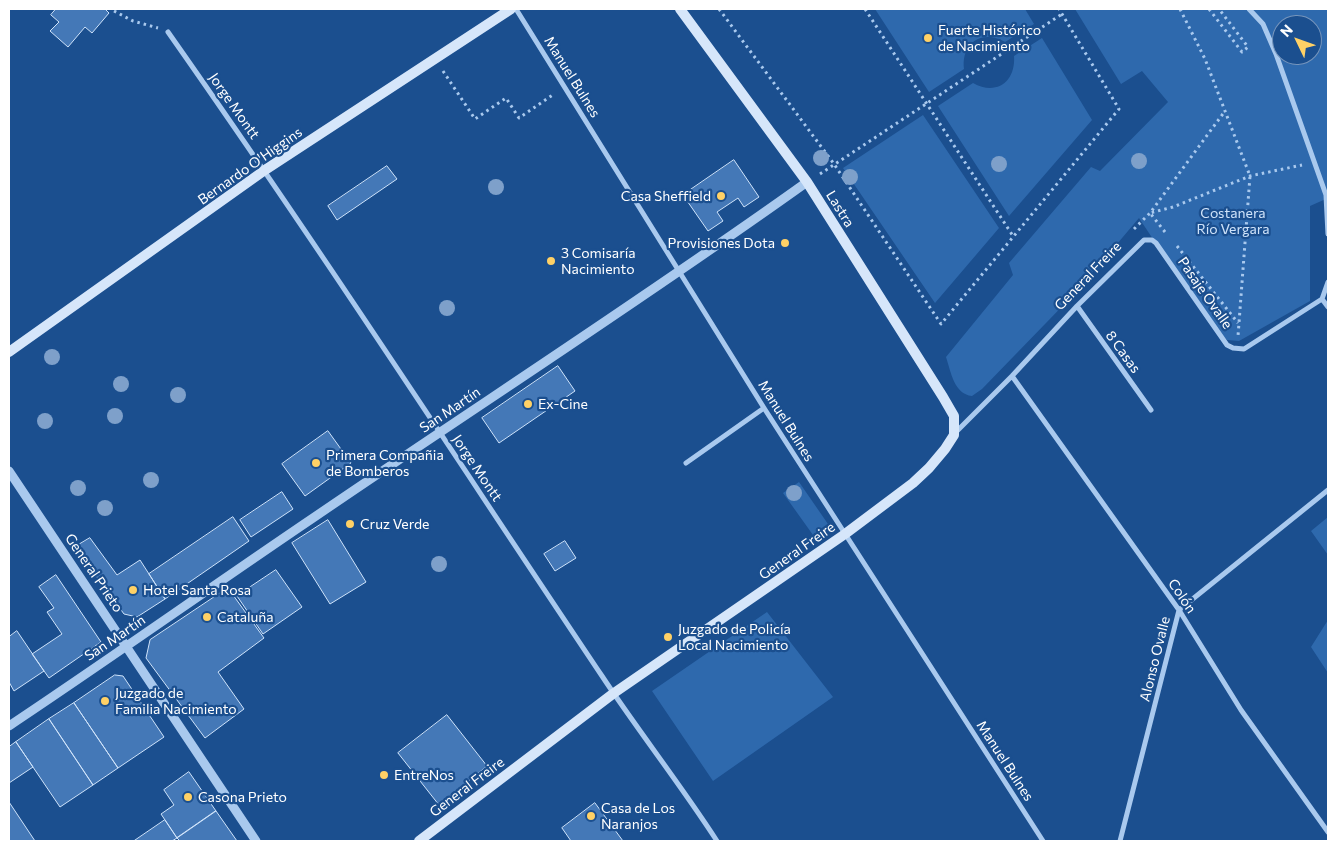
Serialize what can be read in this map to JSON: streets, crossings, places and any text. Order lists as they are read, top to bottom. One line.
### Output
{"streets":{"main road":["Bernardo O'Higgins","Lastra","General Freire"],"street":["Manuel Bulnes","Jorge Montt","Pasaje Ovalle","8 Casas","San Martín","General Prieto","Colón","Alonso Ovalle"]},"crossings":[["Manuel Bulnes","General Freire"],["Manuel Bulnes","San Martín"],["Jorge Montt","Bernardo O'Higgins"],["Jorge Montt","General Freire"],["Jorge Montt","San Martín"],["Lastra","General Freire"],["Lastra","San Martín"],["General Freire","Pasaje Ovalle"],["General Freire","8 Casas"],["General Freire","Colón"],["San Martín","General Prieto"],["Colón","Alonso Ovalle"]],"parks":["Costanera Río Vergara"],"places":["Fuerte Histórico de Nacimiento","Casa Sheffield","Provisiones Dota","3 Comisaría Nacimiento","Ex-Cine","Primera Compañia de Bomberos","Cruz Verde","Hotel Santa Rosa","Cataluña","Juzgado de Policía Local Nacimiento","Juzgado de Familia Nacimiento","EntreNos","Casona Prieto","Casa de Los Naranjos"],"north":"top left"}
